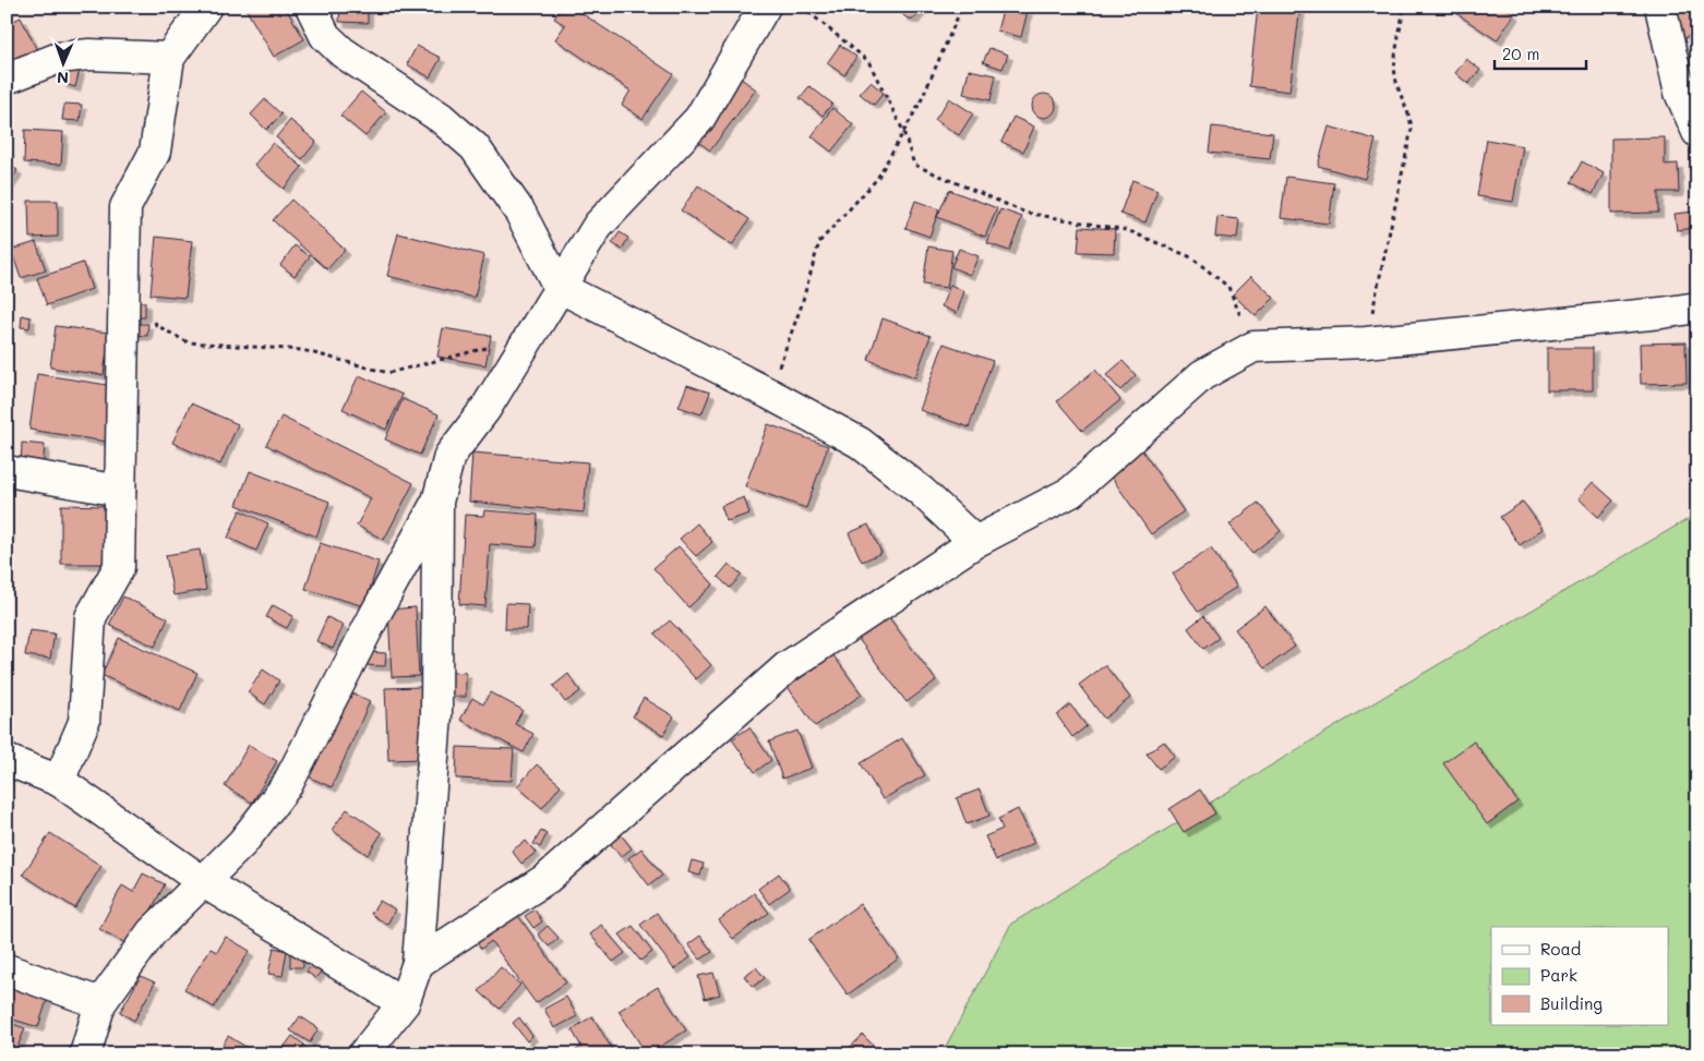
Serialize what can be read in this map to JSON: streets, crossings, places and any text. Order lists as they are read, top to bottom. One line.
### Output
{"legend":["Road","Park","Building"],"scale_bar":"20 m","north":"bottom"}
